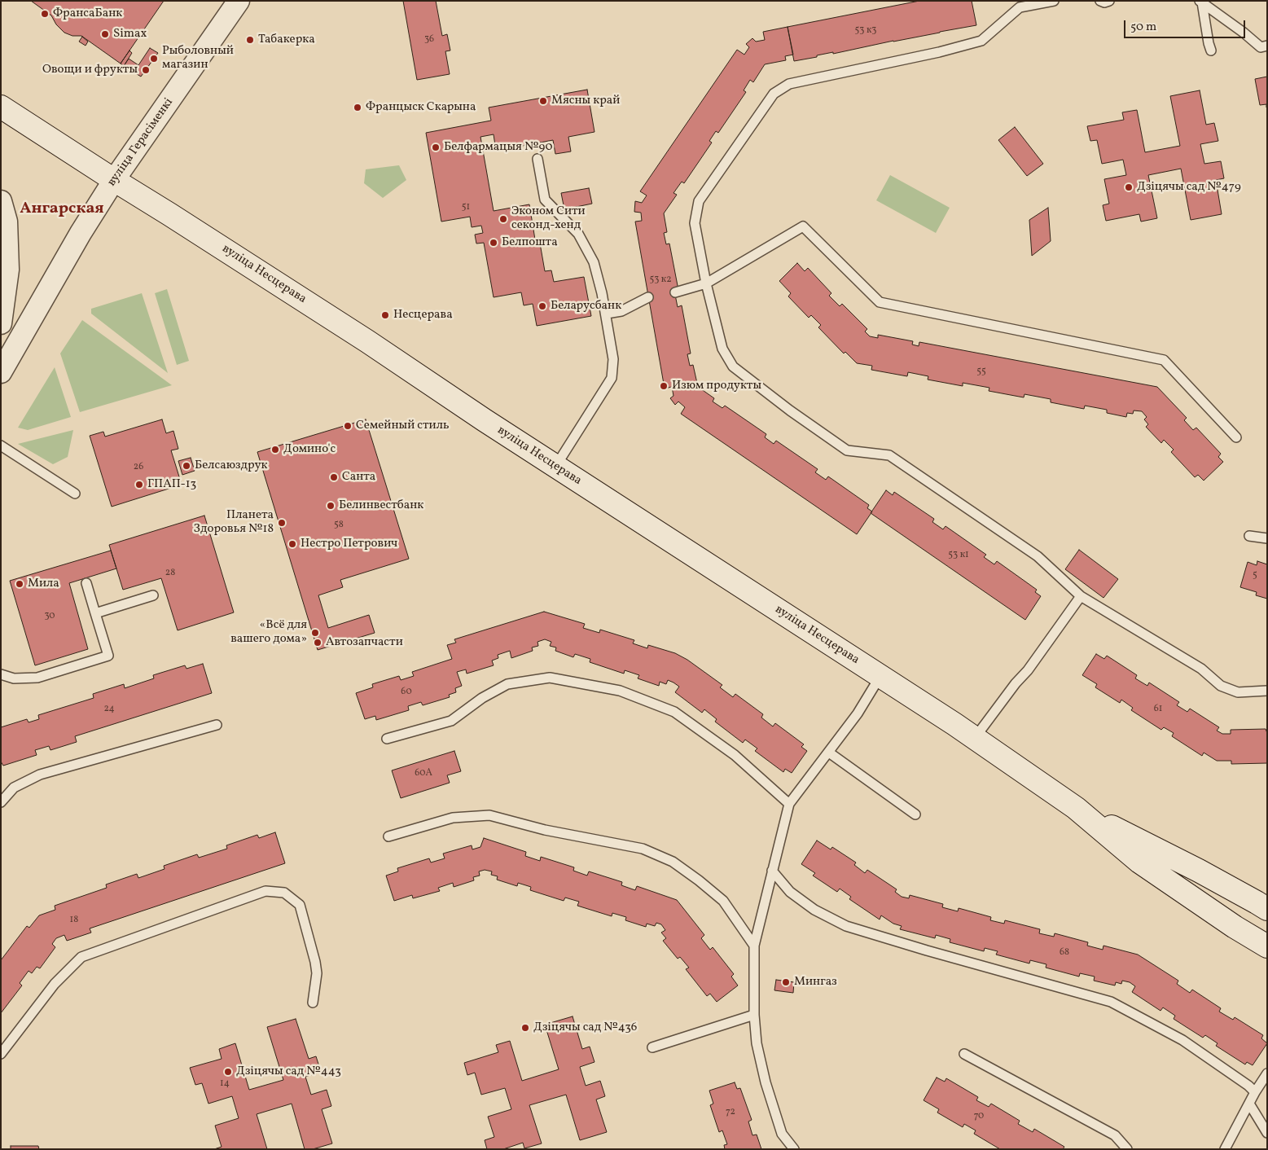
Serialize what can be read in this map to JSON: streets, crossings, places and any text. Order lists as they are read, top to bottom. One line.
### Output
{"streets":{"main road":["вуліца Несцерава"],"street":["вуліца Герасіменкі"]},"crossings":[["вуліца Герасіменкі","вуліца Несцерава"]],"districts":["Ангарская"],"places":["ФрансаБанк","Simax","Табакерка","Рыболовный магазин","Овощи и фрукты","Мясны край","Францыск Скарына","Белфармацыя №90","Дзіцячы сад №479","Эконом Сити секонд-хенд","Белпошта","Беларусбанк","Несцерава","Изюм продукты","Семейный стиль","Домино'c","Белсаюздрук","Санта","ГПАП-13","Белинвестбанк","Планета Здоровья №18","Нестро Петрович","Мила","«Всё для вашего дома»","Автозапчасти","Мингаз","Дзіцячы сад №436","Дзіцячы сад №443"],"house_numbers":["53 к3","36","51","53 к2","55","26","58","53 к1","28","5","30","60","24","61","60А","18","68","14","72","70"],"scale_bar":"50 m"}
